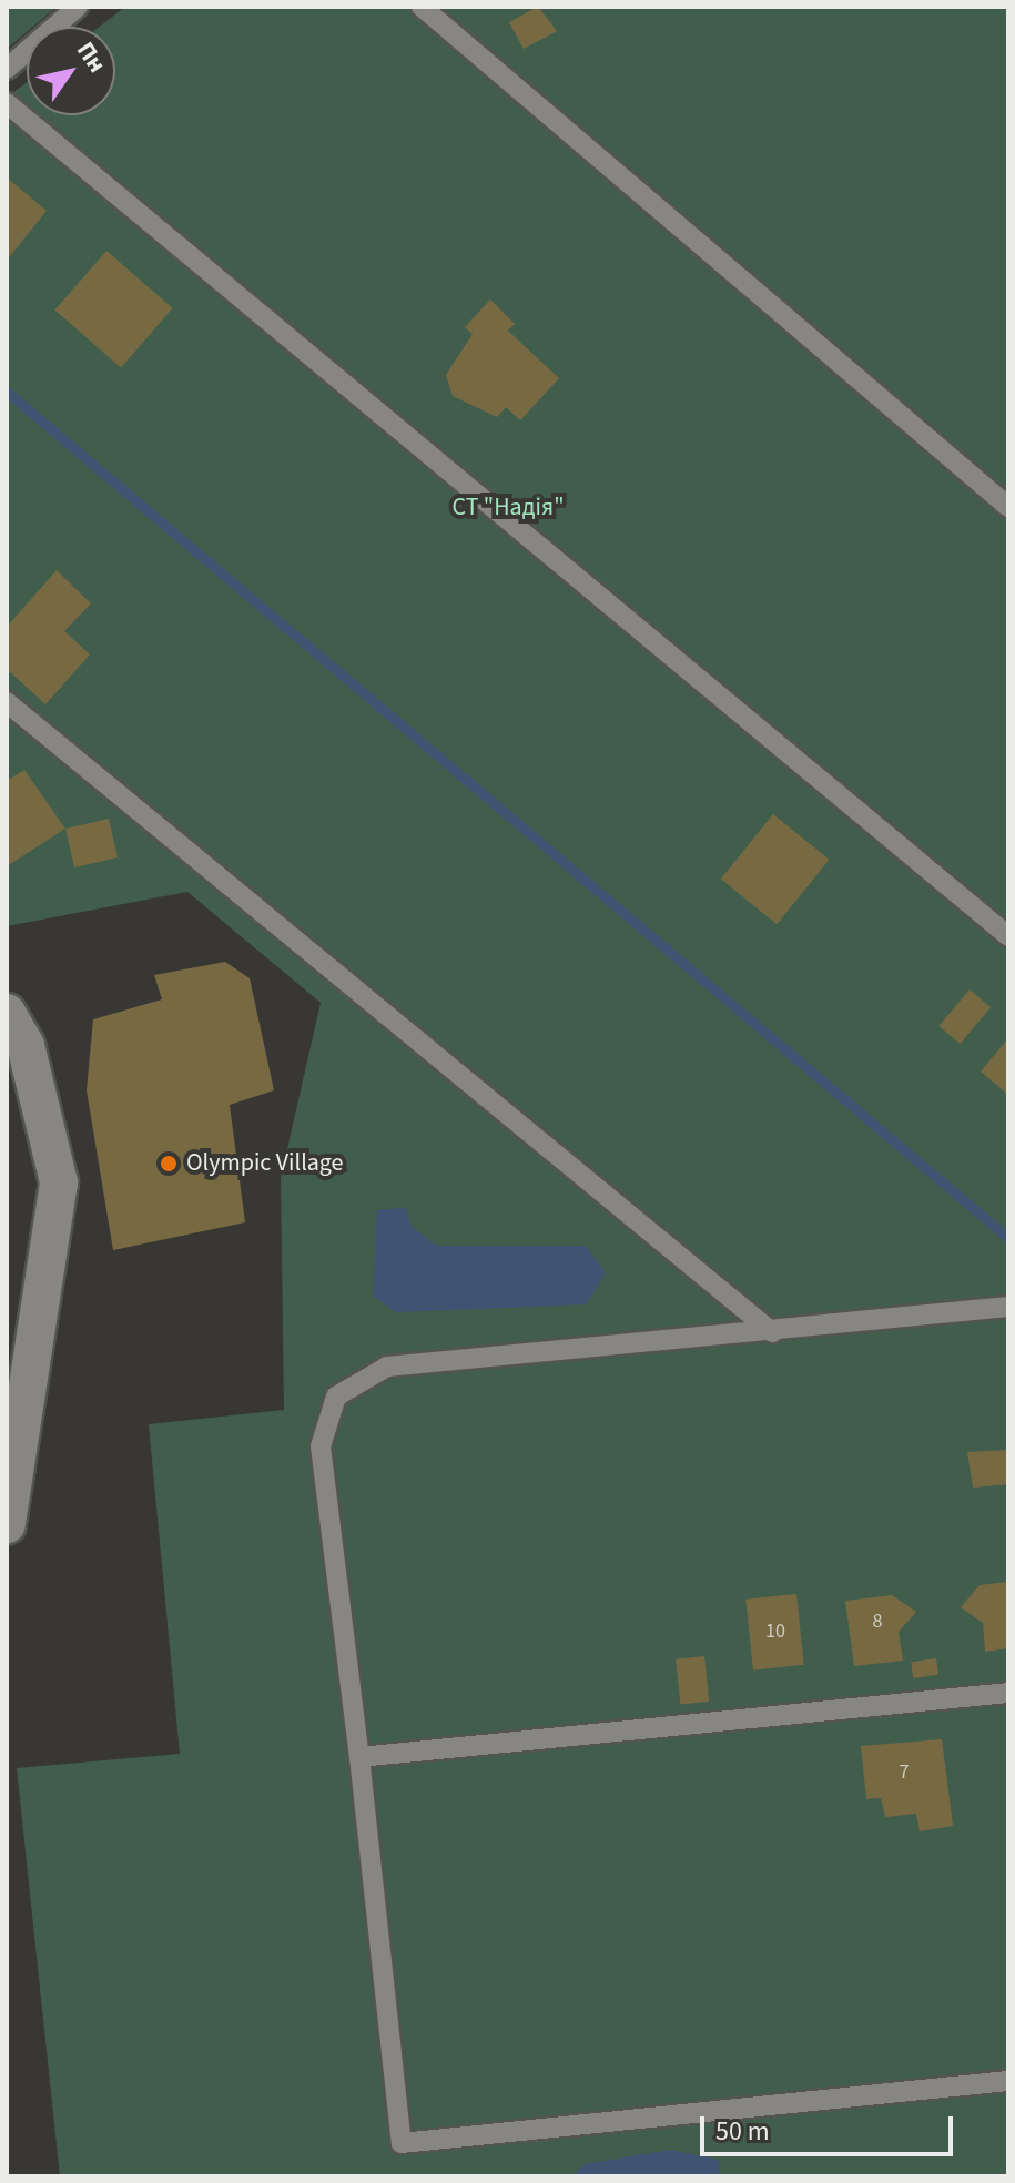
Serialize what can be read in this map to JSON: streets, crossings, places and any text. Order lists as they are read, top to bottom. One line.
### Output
{"parks":["СТ \"Надія\""],"places":["Olympic Village"],"house_numbers":["8","10","7"],"scale_bar":"50 m","north":"top right"}
